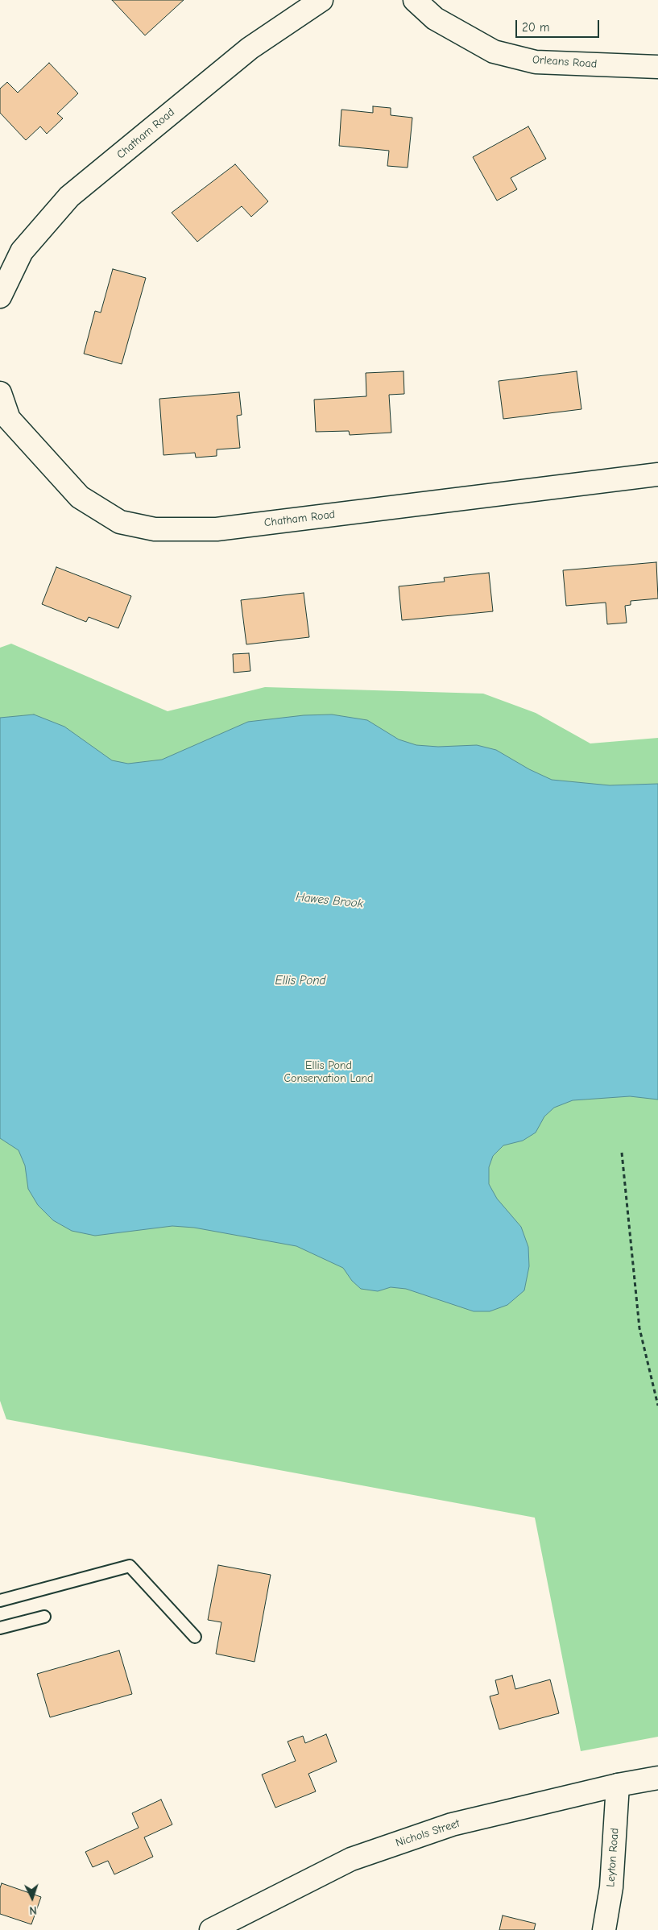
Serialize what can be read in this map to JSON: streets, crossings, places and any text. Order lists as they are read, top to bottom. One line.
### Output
{"streets":{"street":["Orleans Road","Chatham Road","Nichols Street","Leyton Road"]},"crossings":[["Nichols Street","Leyton Road"]],"water":["Hawes Brook","Ellis Pond"],"parks":["Ellis Pond Conservation Land"],"scale_bar":"20 m","north":"bottom"}
